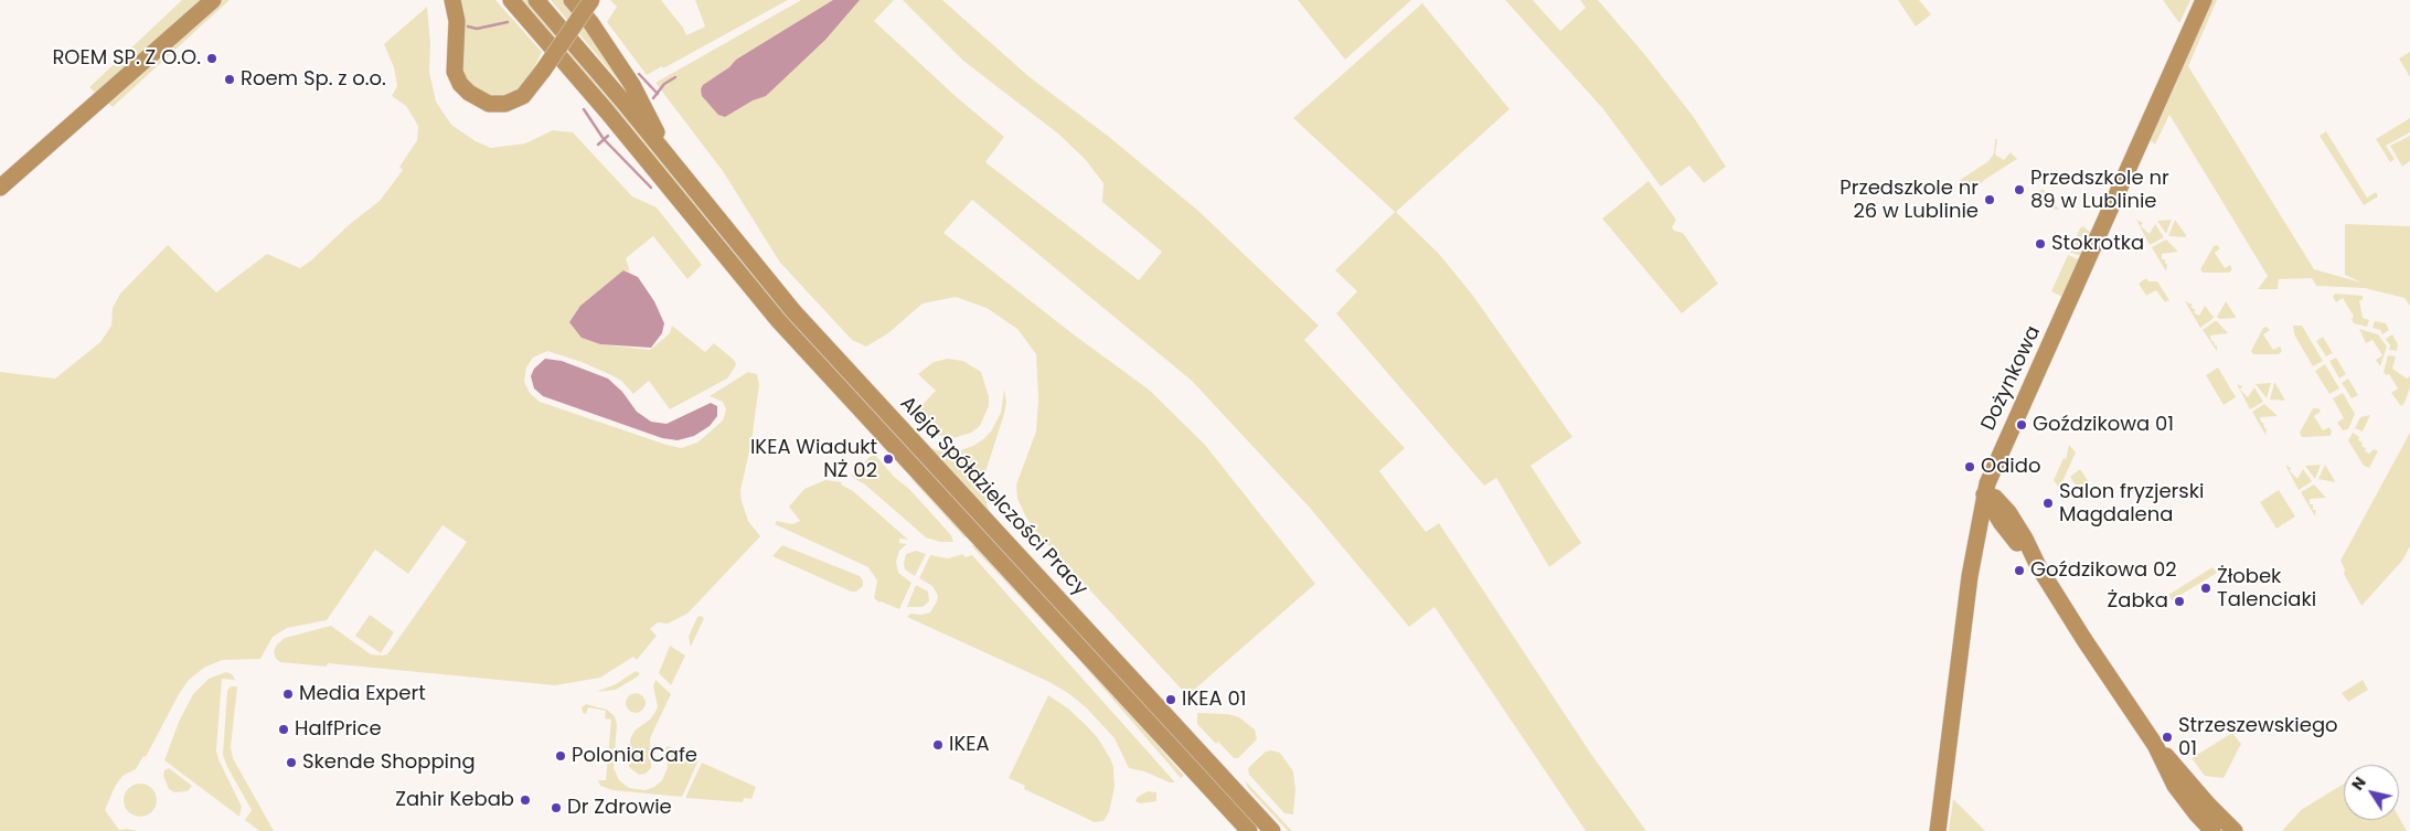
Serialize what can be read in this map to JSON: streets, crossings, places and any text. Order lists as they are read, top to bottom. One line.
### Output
{"streets":{"main road":["Dożynkowa","Aleja Spółdzielczości Pracy"]},"places":["ROEM SP. Z O.O.","Roem Sp. z o.o.","Przedszkole nr 89 w Lublinie","Przedszkole nr 26 w Lublinie","Stokrotka","Goździkowa 01","IKEA Wiadukt NŻ 02","Odido","Salon fryzjerski Magdalena","Goździkowa 02","Żłobek Talenciaki","Żabka","Media Expert","IKEA 01","HalfPrice","Strzeszewskiego 01","IKEA","Polonia Cafe","Skende Shopping","Zahir Kebab","Dr Zdrowie"],"north":"top left"}
